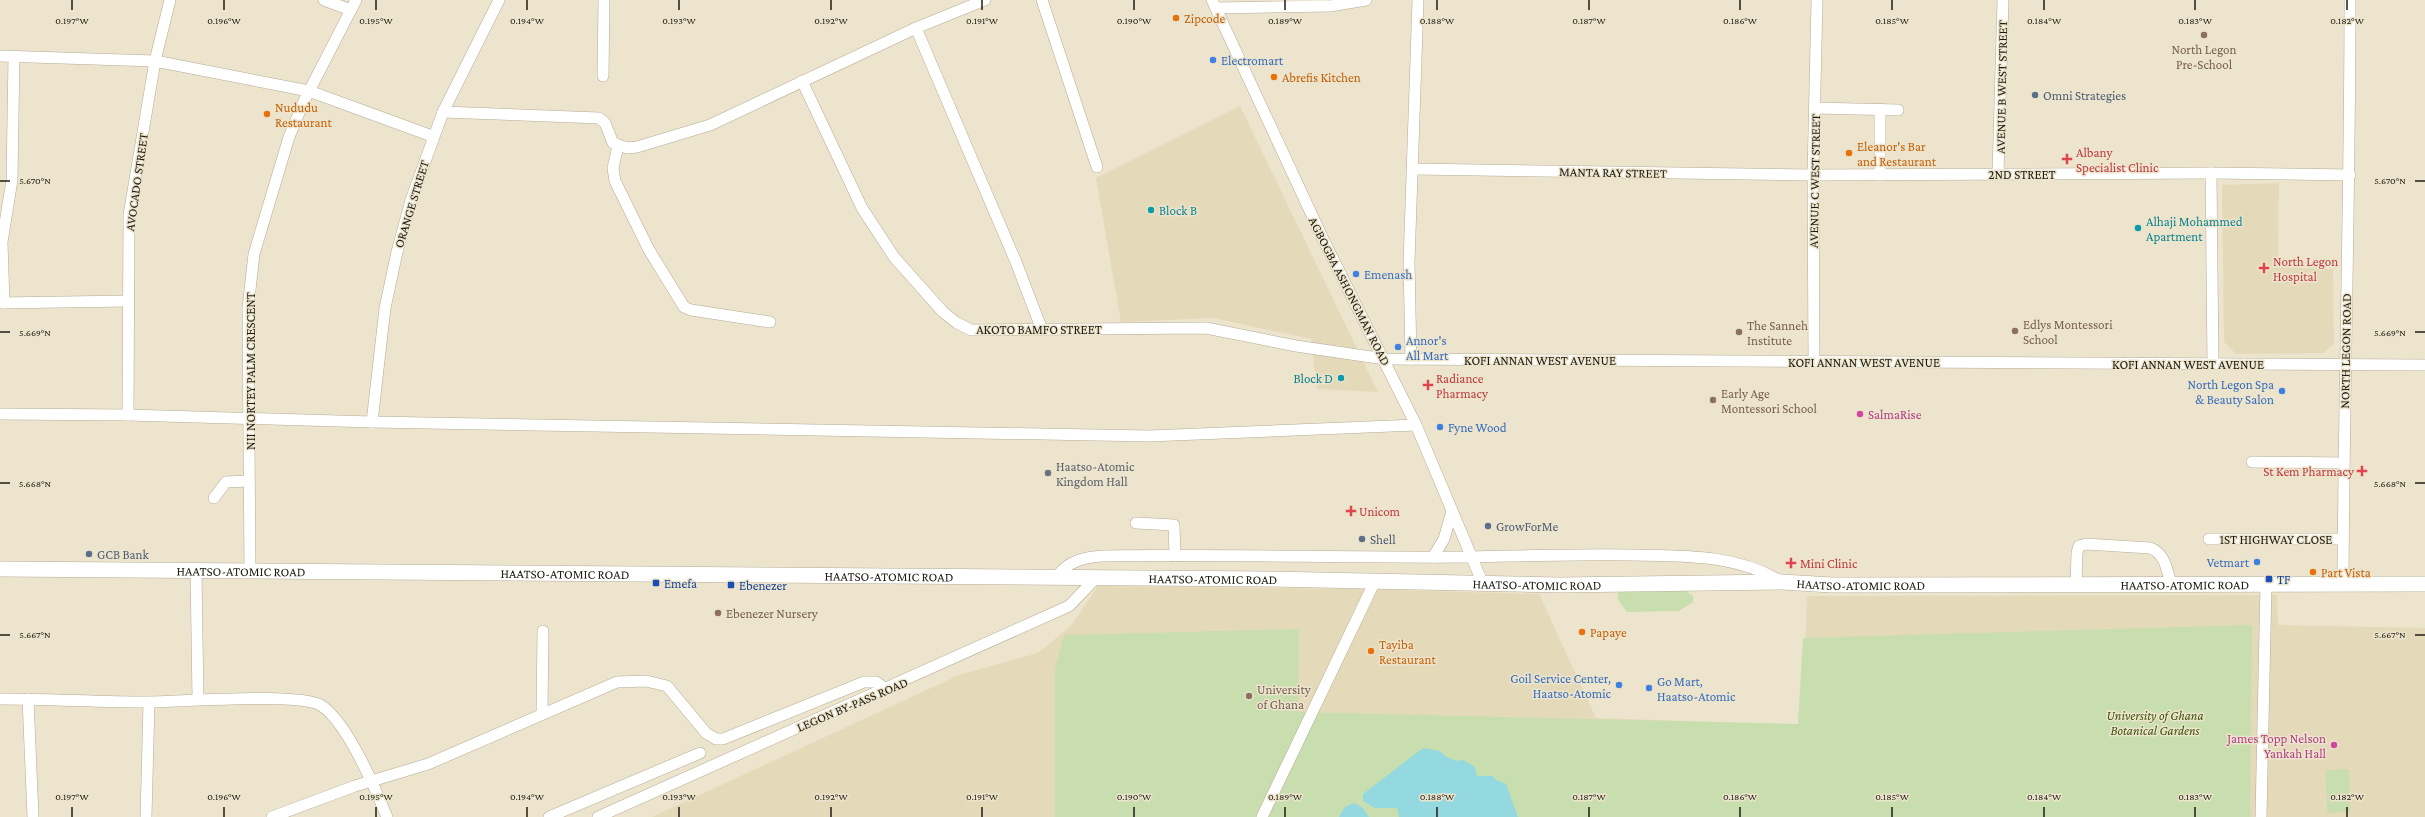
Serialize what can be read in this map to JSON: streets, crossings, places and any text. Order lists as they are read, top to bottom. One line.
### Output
{"streets":{"main road":["HAATSO-ATOMIC ROAD"],"street":["AVENUE B WEST STREET","MANTA RAY STREET","2ND STREET","AVENUE C WEST STREET","AVOCADO STREET","ORANGE STREET","AGBOGBA ASHONGMAN ROAD","AKOTO BAMFO STREET","NORTH LEGON ROAD","KOFI ANNAN WEST AVENUE","NII NORTEY PALM CRESCENT","1ST HIGHWAY CLOSE","LEGON BY-PASS ROAD"]},"crossings":[["AVENUE B WEST STREET","2ND STREET"],["MANTA RAY STREET","2ND STREET"],["MANTA RAY STREET","AVENUE C WEST STREET"],["2ND STREET","AVENUE C WEST STREET"],["2ND STREET","NORTH LEGON ROAD"],["AVENUE C WEST STREET","KOFI ANNAN WEST AVENUE"],["AGBOGBA ASHONGMAN ROAD","AKOTO BAMFO STREET"],["AGBOGBA ASHONGMAN ROAD","KOFI ANNAN WEST AVENUE"],["AGBOGBA ASHONGMAN ROAD","HAATSO-ATOMIC ROAD"],["AKOTO BAMFO STREET","KOFI ANNAN WEST AVENUE"],["NORTH LEGON ROAD","KOFI ANNAN WEST AVENUE"],["NORTH LEGON ROAD","1ST HIGHWAY CLOSE"],["NORTH LEGON ROAD","HAATSO-ATOMIC ROAD"],["NII NORTEY PALM CRESCENT","HAATSO-ATOMIC ROAD"],["HAATSO-ATOMIC ROAD","LEGON BY-PASS ROAD"]],"parks":["University of Ghana Botanical Gardens"],"places":{"other":["Zipcode","North Legon Pre-School","Electromart","Abrefis Kitchen","Omni Strategies","Nududu Restaurant","Eleanor's Bar and Restaurant","Block B","Alhaji Mohammed Apartment","Emenash","Edlys Montessori School","The Sanneh Institute","Annor's All Mart","Block D","North Legon Spa & Beauty Salon","Early Age Montessori School","SalmaRise","Fyne Wood","Haatso-Atomic Kingdom Hall","GrowForMe","Shell","GCB Bank","Vetmart","Part Vista","Ebenezer Nursery","Papaye","Tayiba Restaurant","Goil Service Center, Haatso-Atomic","Go Mart, Haatso-Atomic","University of Ghana","James Topp Nelson Yankah Hall"],"health":["Albany Specialist Clinic","North Legon Hospital","Radiance Pharmacy","St Kem Pharmacy","Unicom","Mini Clinic"],"transit":["TF","Emefa","Ebenezer"]},"coordinates":["0.197°W","0.196°W","0.195°W","0.194°W","0.193°W","0.192°W","0.191°W","0.190°W","0.189°W","0.188°W","0.187°W","0.186°W","0.185°W","0.184°W","0.183°W","0.182°W","5.670°N","5.669°N","5.668°N","5.667°N"]}
